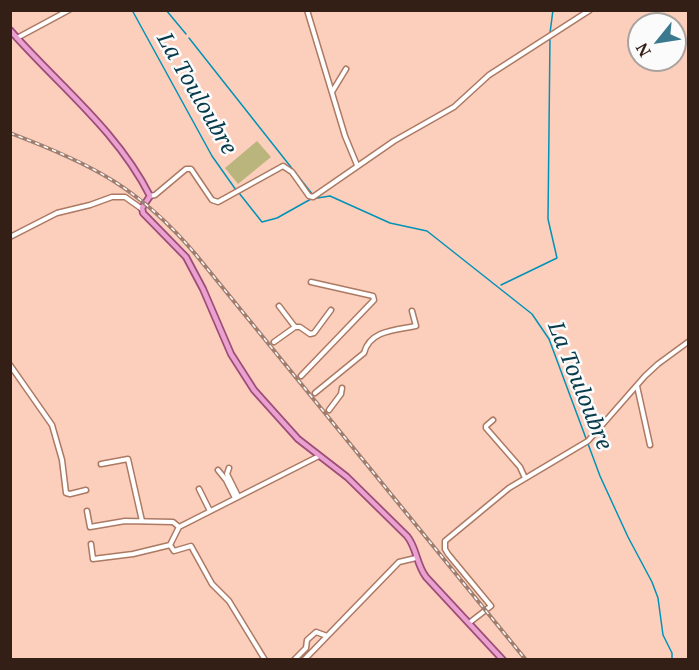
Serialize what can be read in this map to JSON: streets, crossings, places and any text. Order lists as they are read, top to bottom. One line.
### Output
{"water":["La Touloubre"],"north":"bottom left"}
